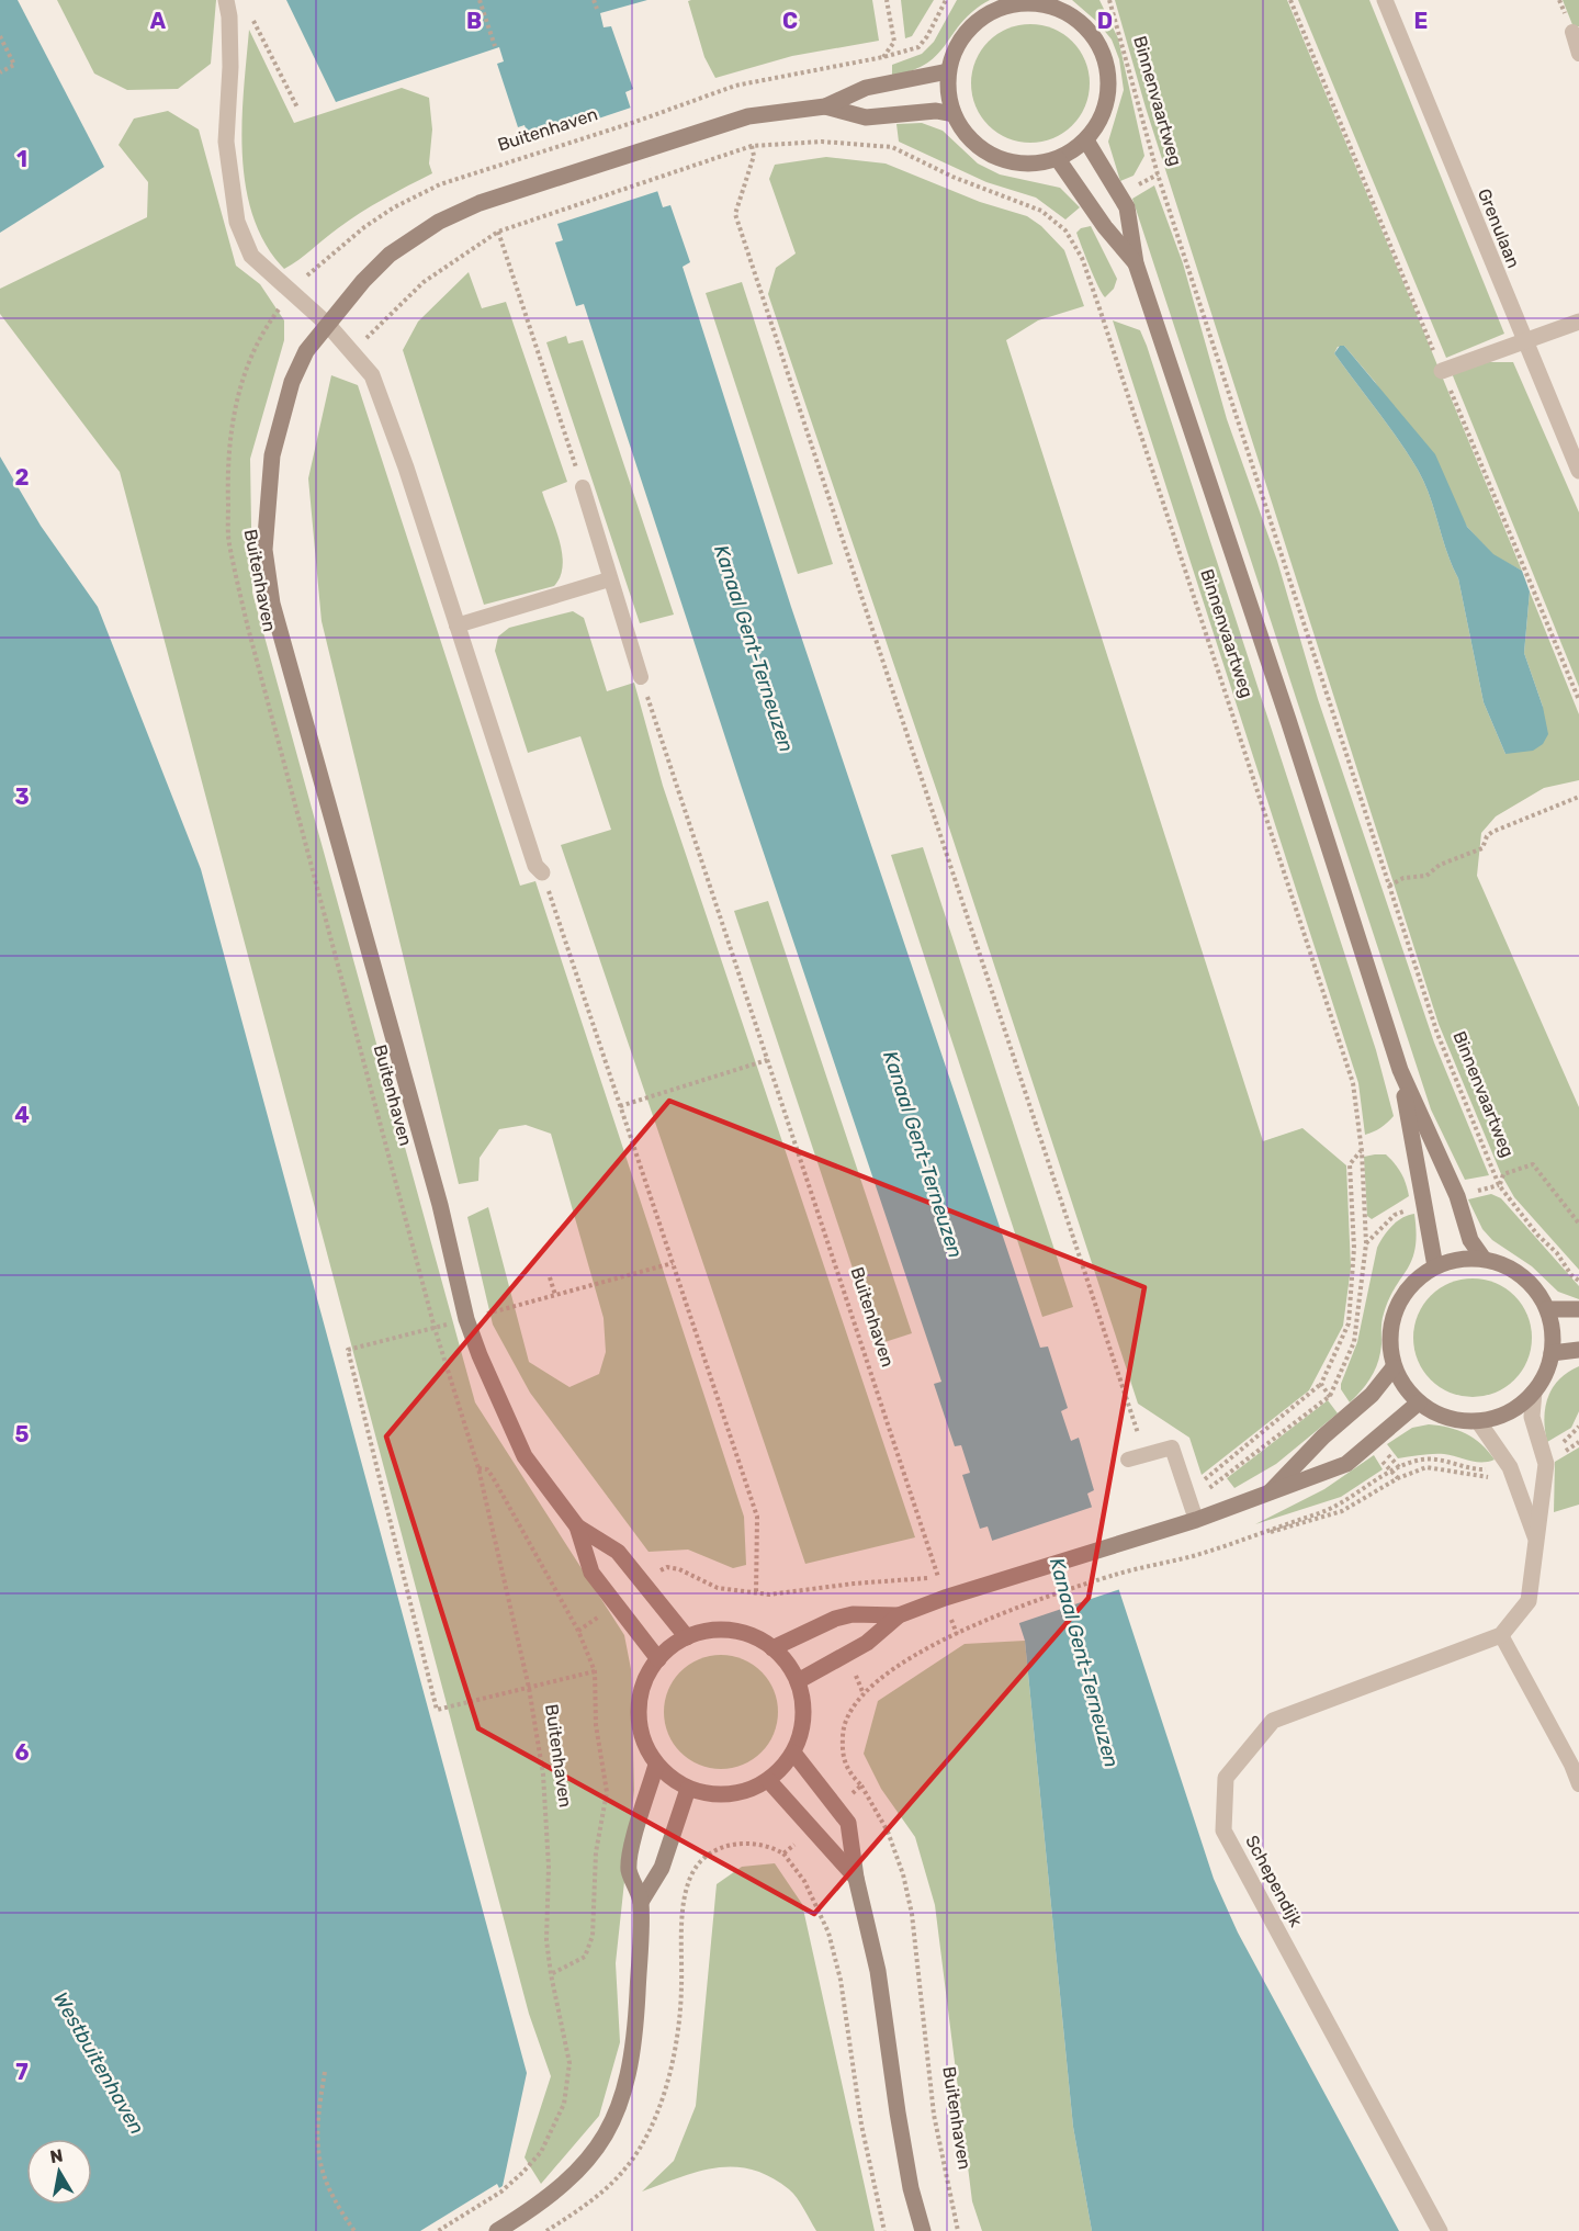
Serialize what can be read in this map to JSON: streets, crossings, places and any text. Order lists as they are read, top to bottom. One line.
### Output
{"streets":{"main road":["Binnenvaartweg","Buitenhaven"],"street":["Grenulaan","Schependijk"]},"crossings":[["Binnenvaartweg","Buitenhaven"]],"water":["Kanaal Gent-Terneuzen","Westbuitenhaven"],"north":"top","grid":{"columns":["A","B","C","D","E"],"rows":["1","2","3","4","5","6","7"]}}
